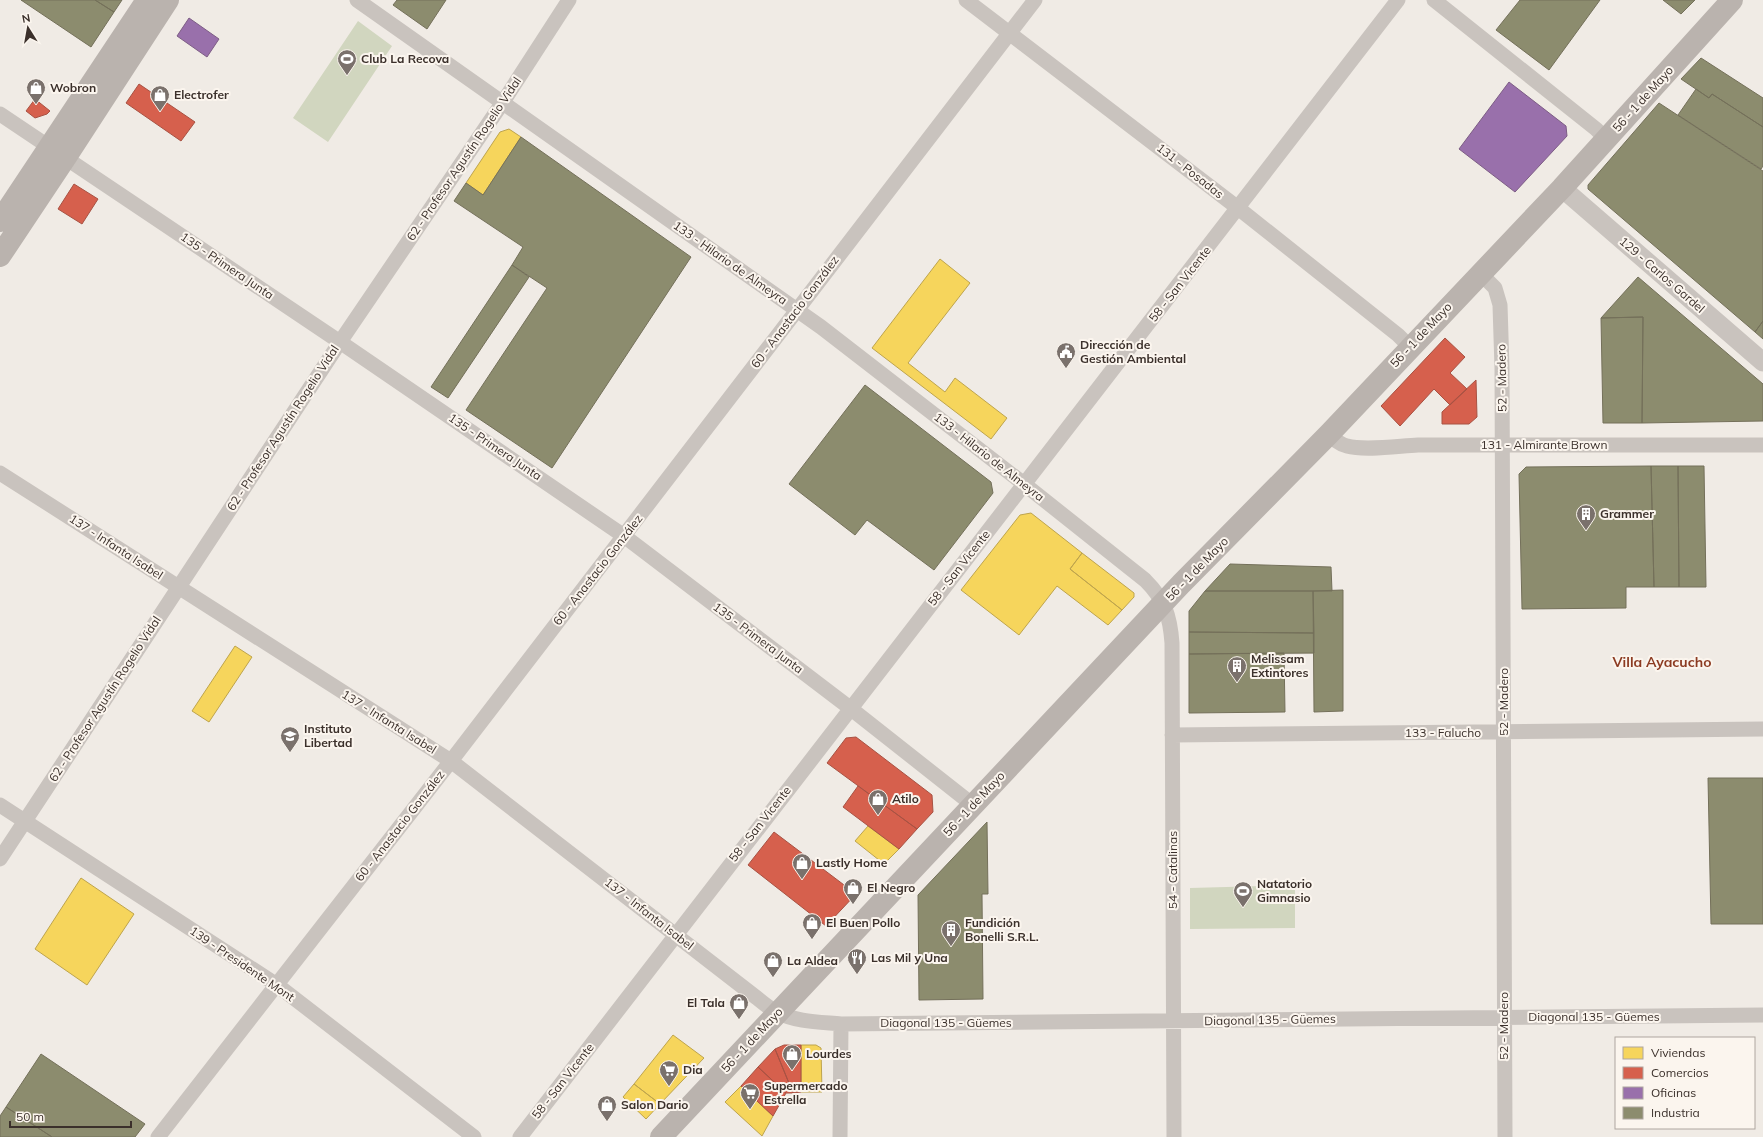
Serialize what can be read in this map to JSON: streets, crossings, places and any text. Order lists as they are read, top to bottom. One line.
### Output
{"streets":{"main road":["56 - 1 de Mayo"],"street":["62 - Profesor Agustín Rogelio Vidal","131 - Posadas","133 - Hilario de Almeyra","135 - Primera Junta","129 - Carlos Gardel","58 - San Vicente","60 - Anastacio González","52 - Madero","131 - Almirante Brown","137 - Infanta Isabel","133 - Falucho","54 - Catalinas","139 - Presidente Mont","Diagonal 135 - Güemes"]},"crossings":[["56 - 1 de Mayo","131 - Posadas"],["56 - 1 de Mayo","133 - Hilario de Almeyra"],["56 - 1 de Mayo","135 - Primera Junta"],["56 - 1 de Mayo","129 - Carlos Gardel"],["56 - 1 de Mayo","52 - Madero"],["56 - 1 de Mayo","131 - Almirante Brown"],["56 - 1 de Mayo","137 - Infanta Isabel"],["56 - 1 de Mayo","54 - Catalinas"],["56 - 1 de Mayo","Diagonal 135 - Güemes"],["62 - Profesor Agustín Rogelio Vidal","133 - Hilario de Almeyra"],["62 - Profesor Agustín Rogelio Vidal","135 - Primera Junta"],["62 - Profesor Agustín Rogelio Vidal","137 - Infanta Isabel"],["62 - Profesor Agustín Rogelio Vidal","139 - Presidente Mont"],["131 - Posadas","58 - San Vicente"],["131 - Posadas","60 - Anastacio González"],["133 - Hilario de Almeyra","58 - San Vicente"],["133 - Hilario de Almeyra","60 - Anastacio González"],["133 - Hilario de Almeyra","54 - Catalinas"],["135 - Primera Junta","58 - San Vicente"],["135 - Primera Junta","60 - Anastacio González"],["58 - San Vicente","137 - Infanta Isabel"],["60 - Anastacio González","137 - Infanta Isabel"],["60 - Anastacio González","139 - Presidente Mont"],["52 - Madero","131 - Almirante Brown"],["52 - Madero","133 - Falucho"],["52 - Madero","Diagonal 135 - Güemes"],["137 - Infanta Isabel","Diagonal 135 - Güemes"],["133 - Falucho","54 - Catalinas"],["54 - Catalinas","Diagonal 135 - Güemes"]],"districts":["Villa Ayacucho"],"places":{"sports":["Club La Recova","Natatorio Gimnasio"],"shop":["Wobron","Electrofer","Atilo","Lastly Home","El Negro","El Buen Pollo","La Aldea","El Tala","Lourdes","Salon Dario"],"public building":["Dirección de Gestión Ambiental"],"building":["Grammer","Melissam Extintores","Fundición Bonelli S.R.L."],"school or university":["Instituto Libertad"],"restaurant":["Las Mil y Una"],"supermarket":["Dia","Supermercado Estrella"]},"legend":["Viviendas","Comercios","Oficinas","Industria"],"scale_bar":"50 m","north":"top"}
